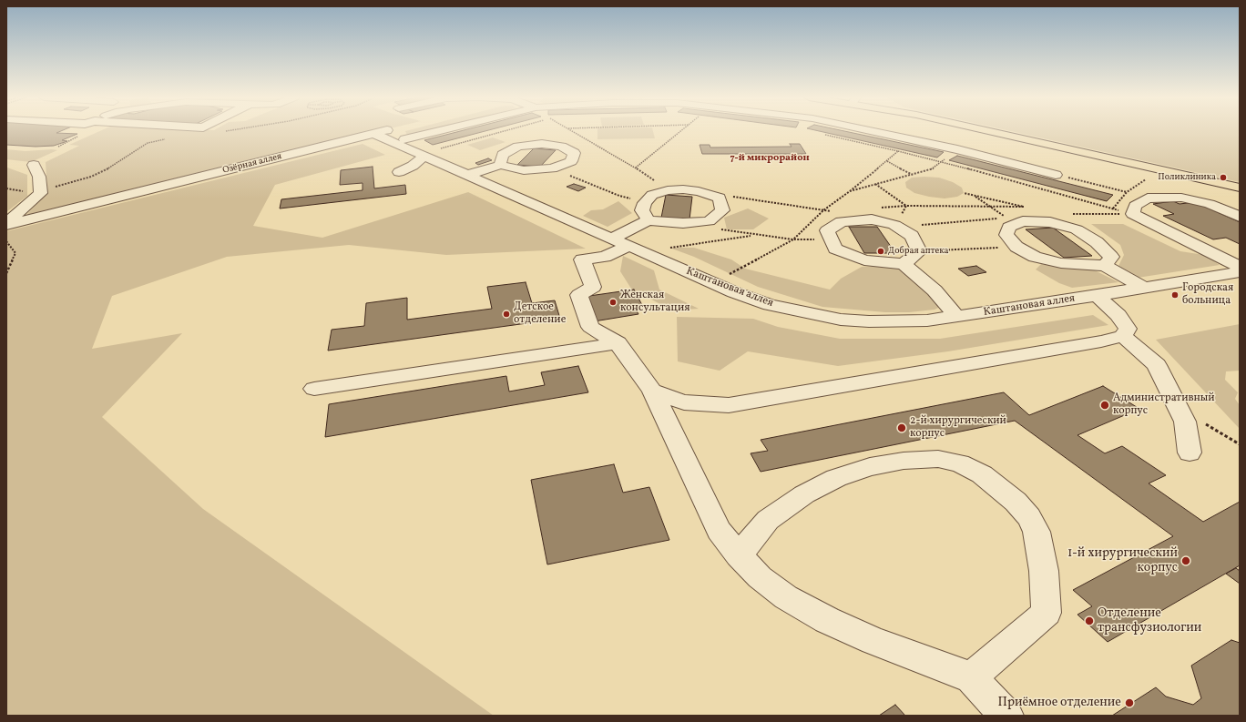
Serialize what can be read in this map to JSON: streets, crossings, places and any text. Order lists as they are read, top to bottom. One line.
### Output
{"streets":{"street":["Озёрная аллея","Каштановая аллея"]},"crossings":[["Озёрная аллея","Каштановая аллея"]],"districts":["7-й микрорайон"],"places":["Поликлиника","Добрая аптека","Городская больница","Женская консультация","Детское отделение","Административный корпус","2-й хирургический корпус","1-й хирургический корпус","Отделение трансфузиологии","Приёмное отделение"]}
